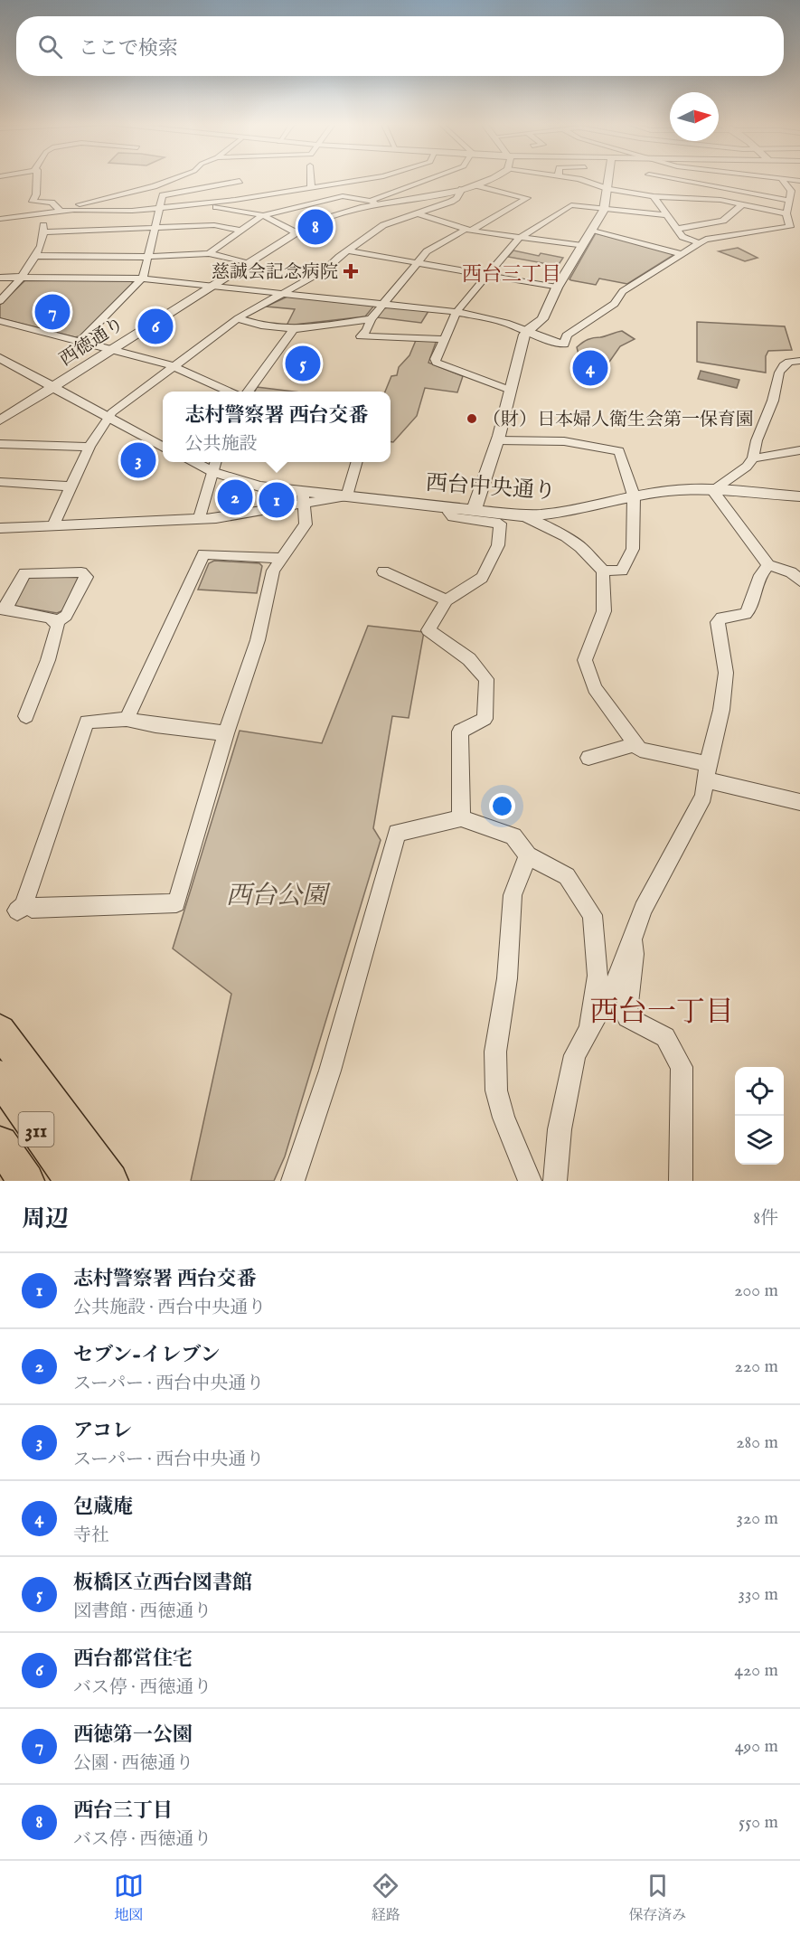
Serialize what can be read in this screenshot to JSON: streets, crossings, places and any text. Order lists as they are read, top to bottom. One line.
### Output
{"streets":{"main road":["311"],"street":["西徳通り","西台中央通り"]},"districts":["西台三丁目","西台一丁目"],"parks":["西台公園"],"places":{"health":["慈誠会記念病院"],"other":["（財）日本婦人衛生会第一保育園"]},"north":"right","page":{"search":"ここで検索","pins":["8","7","6","5","4","3","2","1"],"popup":["志村警察署 西台交番","公共施設"],"heading":["周辺","8件"],"list":[{"mark":"1","name":"志村警察署 西台交番","note":"公共施設 · 西台中央通り","value":"200 m"},{"mark":"2","name":"セブン-イレブン","note":"スーパー · 西台中央通り","value":"220 m"},{"mark":"3","name":"アコレ","note":"スーパー · 西台中央通り","value":"280 m"},{"mark":"4","name":"包蔵庵","note":"寺社","value":"320 m"},{"mark":"5","name":"板橋区立西台図書館","note":"図書館 · 西徳通り","value":"330 m"},{"mark":"6","name":"西台都営住宅","note":"バス停 · 西徳通り","value":"420 m"},{"mark":"7","name":"西徳第一公園","note":"公園 · 西徳通り","value":"490 m"},{"mark":"8","name":"西台三丁目","note":"バス停 · 西徳通り","value":"550 m"}],"nav":["地図","経路","保存済み"]}}
